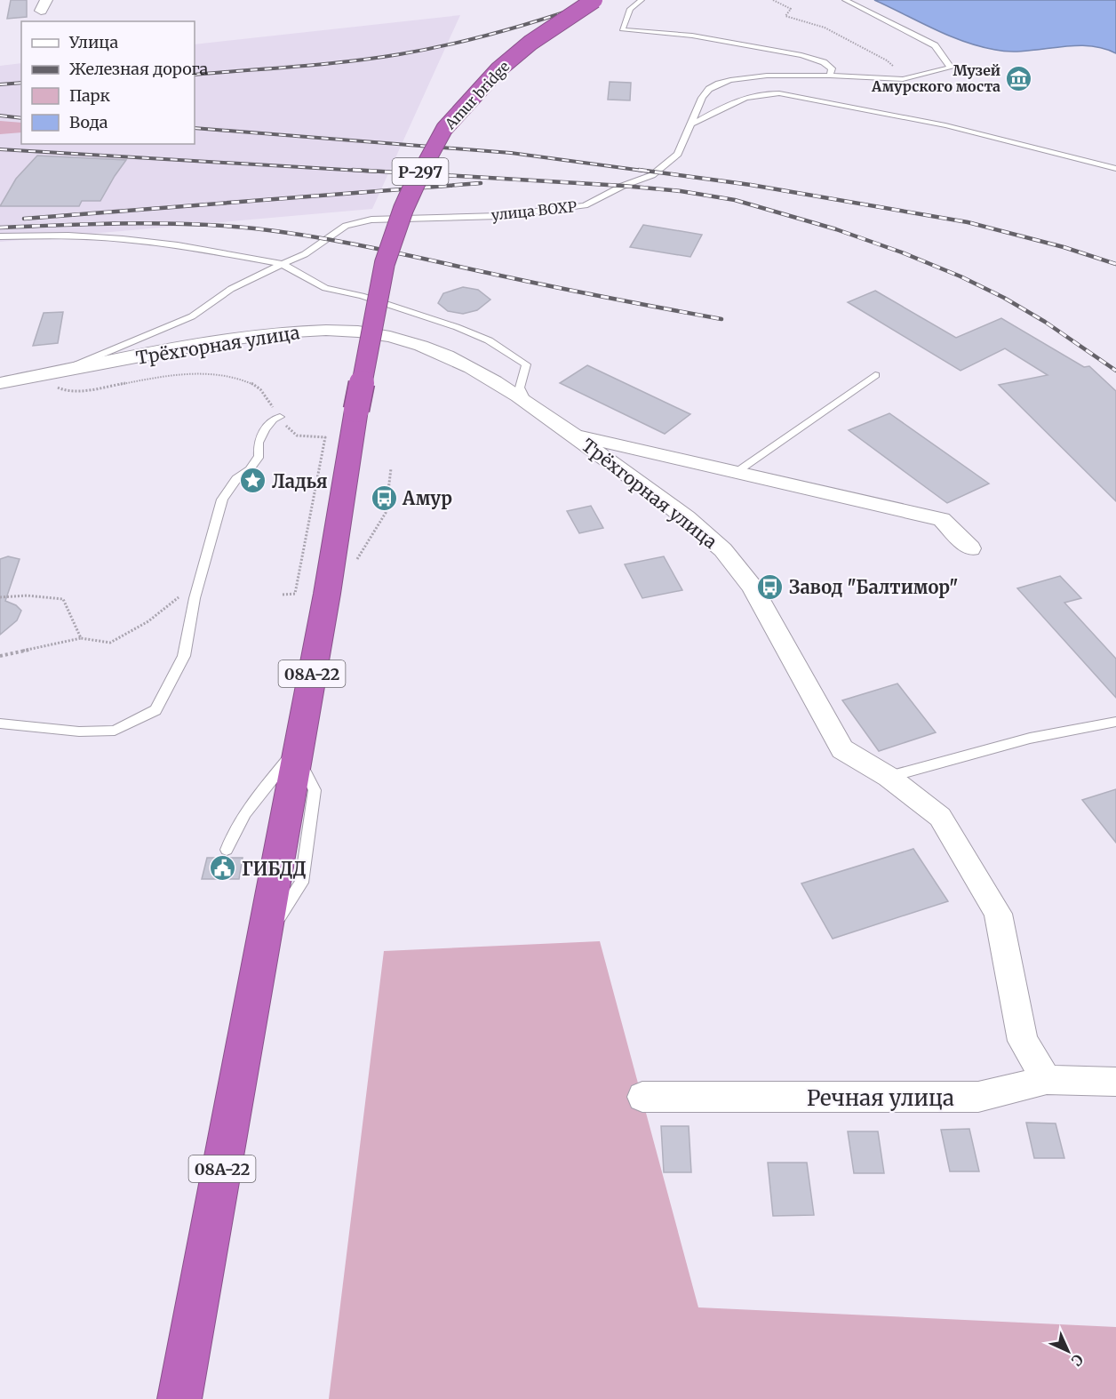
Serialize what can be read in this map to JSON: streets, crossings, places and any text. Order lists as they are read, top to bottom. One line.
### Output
{"streets":{"highway":["Amur bridge","Р-297","08А-22"],"street":["Трёхгорная улица","Речная улица"],"lane":["улица ВОХР"]},"crossings":[["Amur bridge","08А-22"],["улица ВОХР","Трёхгорная улица"],["Трёхгорная улица","Речная улица"]],"places":{"museum":["Музей Амурского моста"],"place":["Ладья"],"bus stop":["Амур","Завод \"Балтимор\""],"public building":["ГИБДД"]},"legend":["Улица","Железная дорога","Парк","Вода"],"north":"bottom right"}
